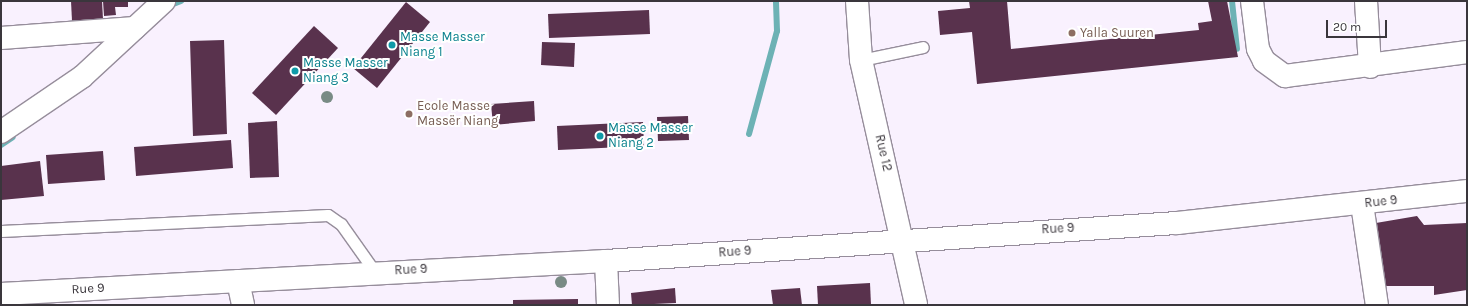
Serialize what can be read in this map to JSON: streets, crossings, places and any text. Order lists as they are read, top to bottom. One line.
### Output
{"streets":{"street":["Rue 12","Rue 9"]},"crossings":[["Rue 12","Rue 9"]],"places":["Yalla Suuren","Masse Masser Niang 1","Masse Masser Niang 3","Ecole Masse Massër Niang","Masse Masser Niang 2"],"scale_bar":"20 m"}
